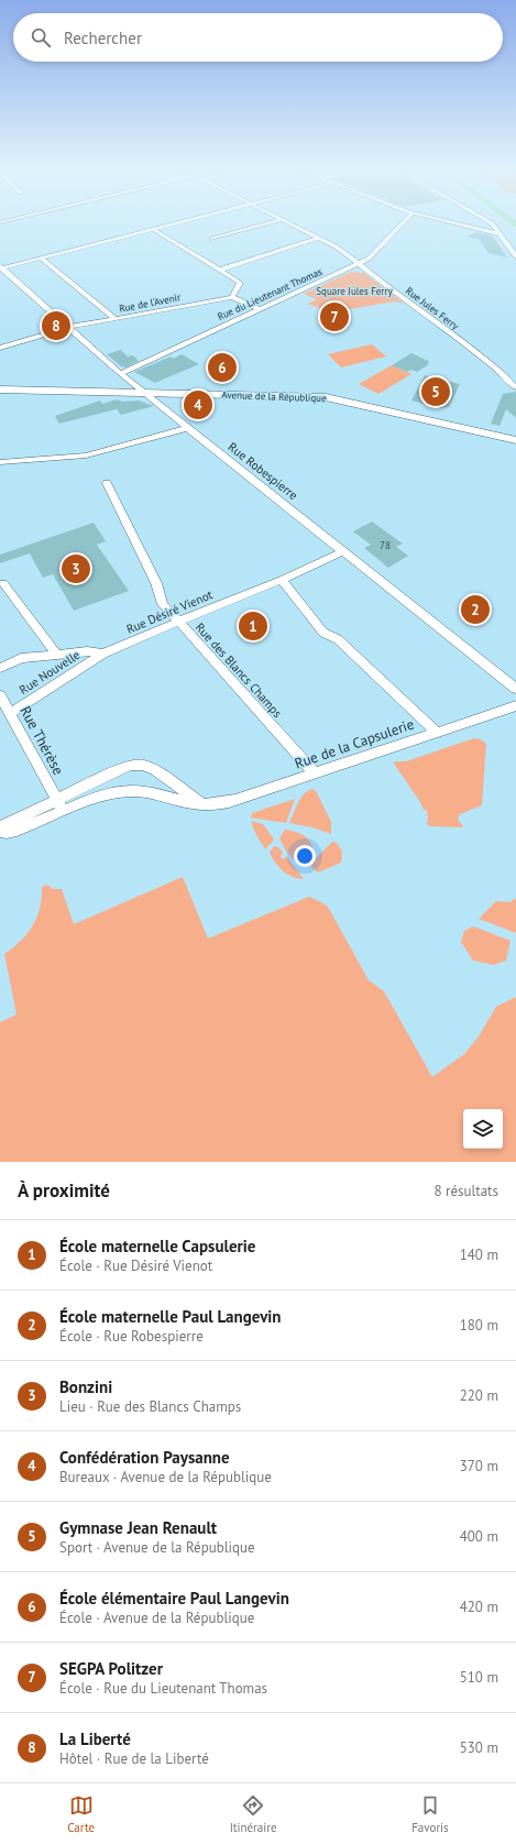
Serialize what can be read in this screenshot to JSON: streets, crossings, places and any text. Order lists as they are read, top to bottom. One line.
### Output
{"streets":{"main road":["Avenue de la République"],"street":["Rue du Lieutenant Thomas","Rue de l'Avenir","Rue Jules Ferry","Rue Robespierre","Rue Désiré Vienot","Rue des Blancs Champs","Rue Nouvelle","Rue Thérèse","Rue de la Capsulerie"]},"crossings":[["Rue du Lieutenant Thomas","Rue Jules Ferry"],["Rue du Lieutenant Thomas","Rue Robespierre"],["Rue de l'Avenir","Rue Robespierre"],["Avenue de la République","Rue Robespierre"],["Rue Robespierre","Rue Désiré Vienot"],["Rue Désiré Vienot","Rue des Blancs Champs"],["Rue Désiré Vienot","Rue Nouvelle"],["Rue des Blancs Champs","Rue de la Capsulerie"],["Rue Nouvelle","Rue Thérèse"],["Rue Thérèse","Rue de la Capsulerie"]],"parks":["Square Jules Ferry"],"house_numbers":["78"],"page":{"search":"Rechercher","pins":["7","8","6","5","4","3","2","1"],"heading":["À proximité","8 résultats"],"list":[{"mark":"1","name":"École maternelle Capsulerie","note":"École · Rue Désiré Vienot","value":"140 m"},{"mark":"2","name":"École maternelle Paul Langevin","note":"École · Rue Robespierre","value":"180 m"},{"mark":"3","name":"Bonzini","note":"Lieu · Rue des Blancs Champs","value":"220 m"},{"mark":"4","name":"Confédération Paysanne","note":"Bureaux · Avenue de la République","value":"370 m"},{"mark":"5","name":"Gymnase Jean Renault","note":"Sport · Avenue de la République","value":"400 m"},{"mark":"6","name":"École élémentaire Paul Langevin","note":"École · Avenue de la République","value":"420 m"},{"mark":"7","name":"SEGPA Politzer","note":"École · Rue du Lieutenant Thomas","value":"510 m"},{"mark":"8","name":"La Liberté","note":"Hôtel · Rue de la Liberté","value":"530 m"}],"nav":["Carte","Itinéraire","Favoris"]}}
